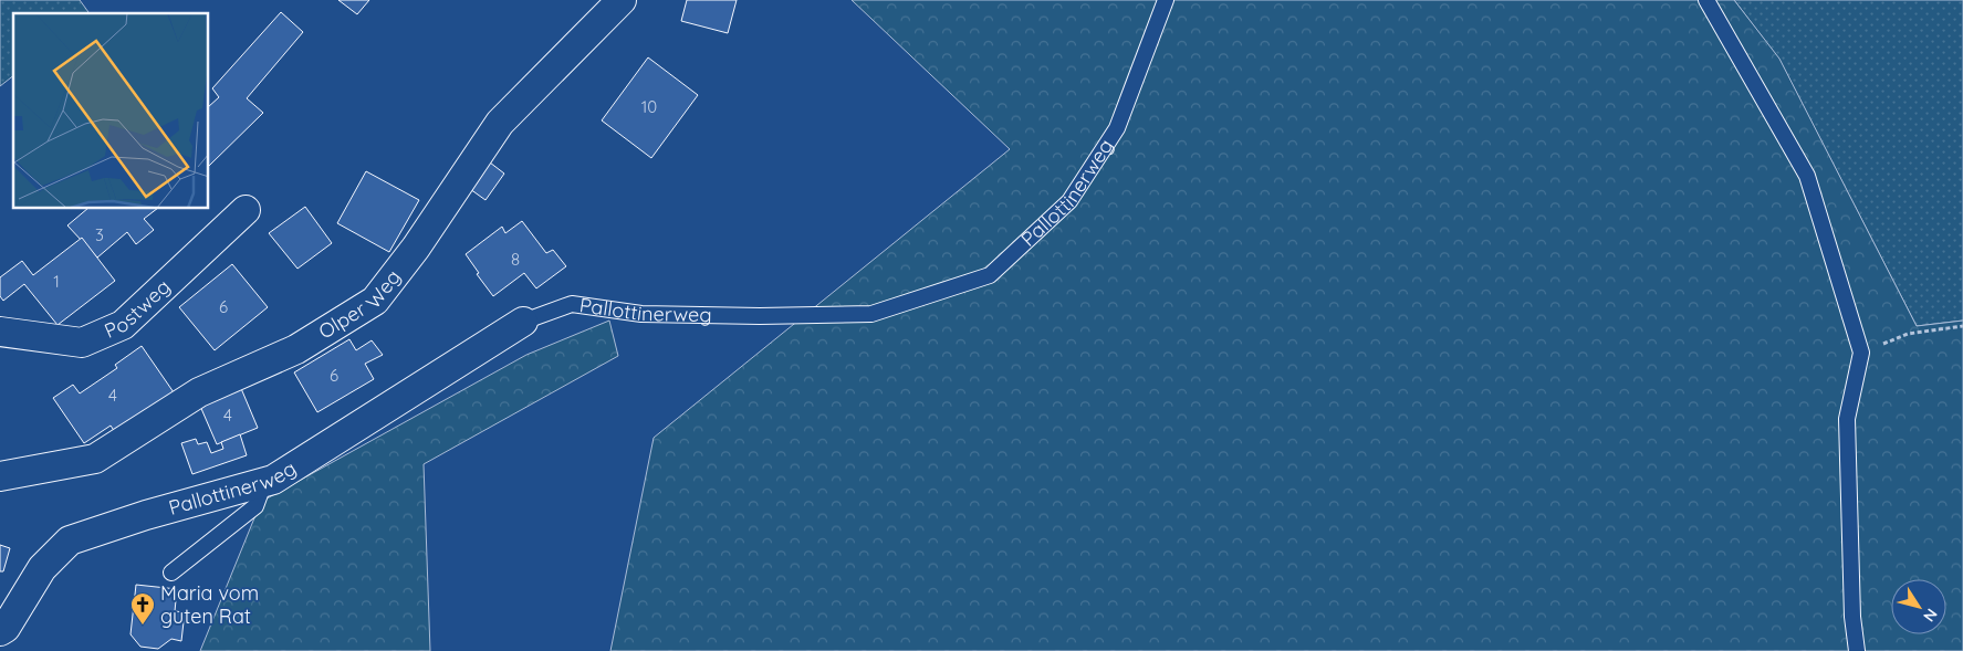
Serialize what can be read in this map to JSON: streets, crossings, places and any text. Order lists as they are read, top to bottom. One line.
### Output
{"streets":{"street":["Pallottinerweg","Olper Weg","Postweg"]},"places":{"church":["Maria vom guten Rat"]},"house_numbers":["10","3","8","1","6","6","4","4"],"north":"bottom right"}
